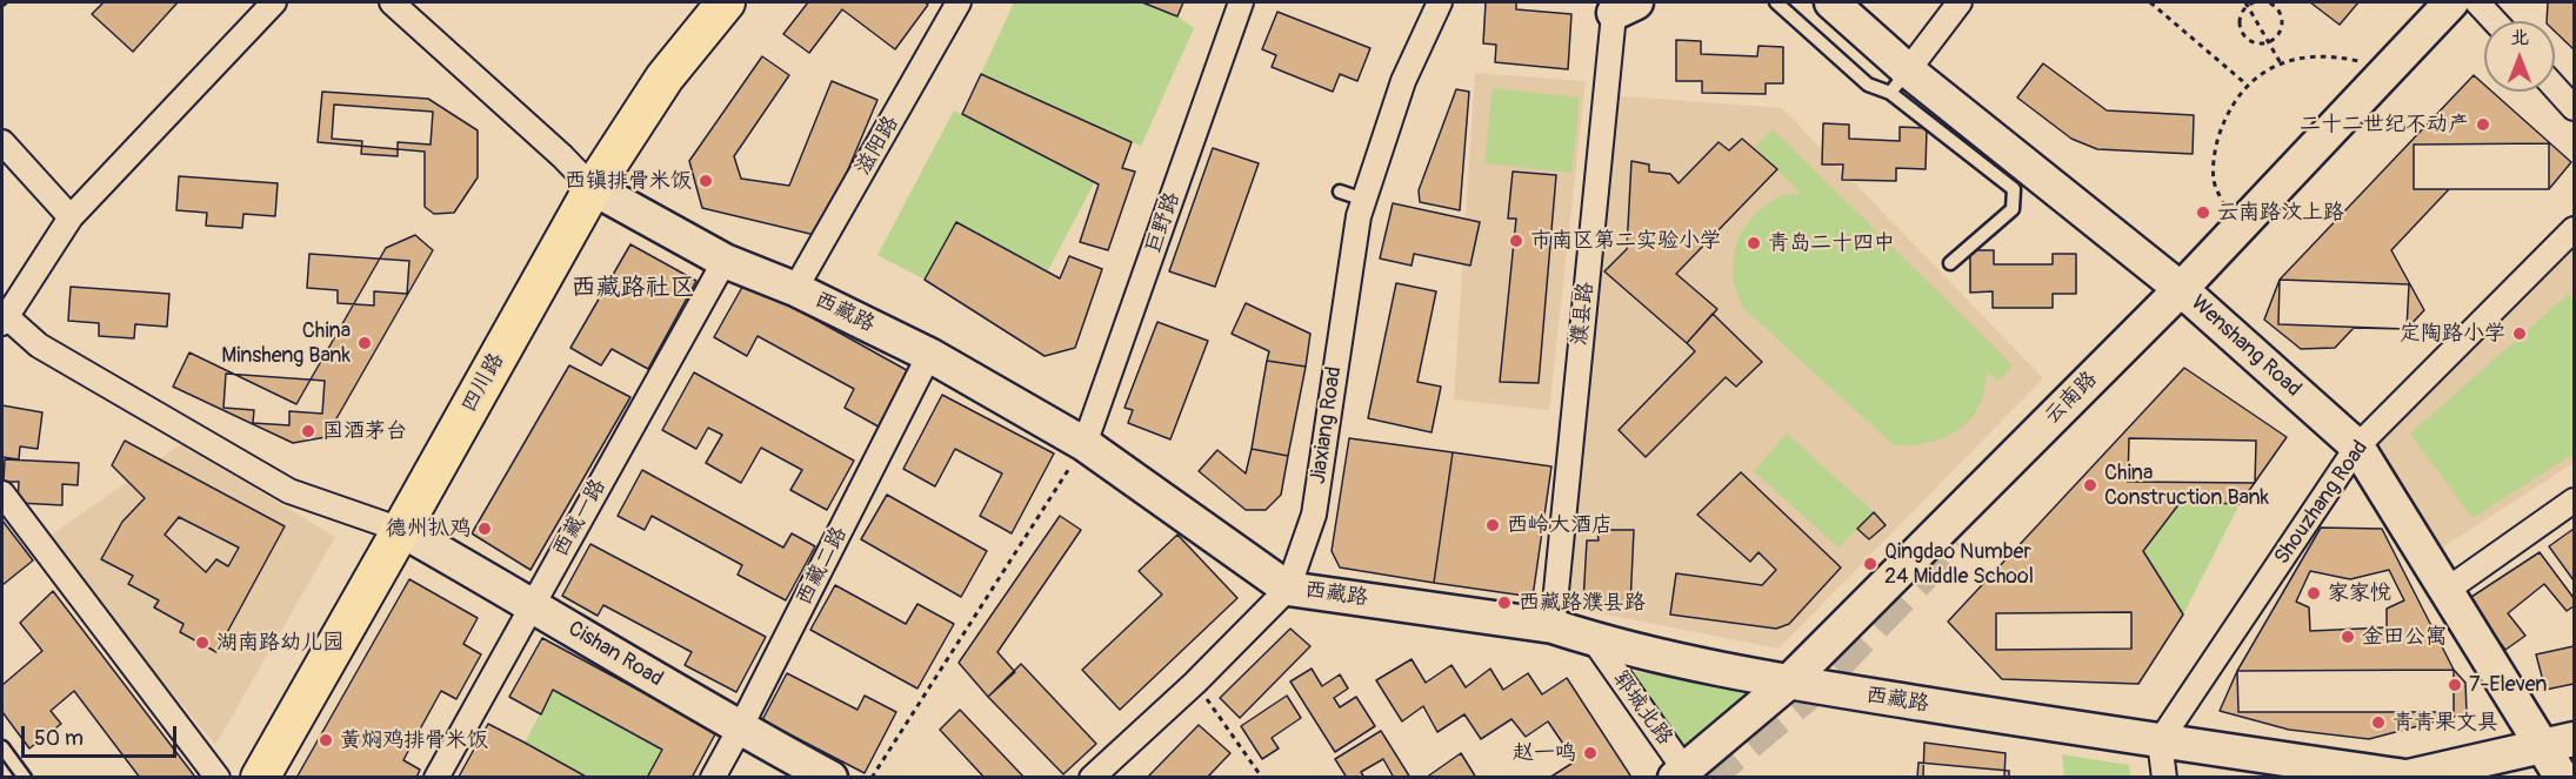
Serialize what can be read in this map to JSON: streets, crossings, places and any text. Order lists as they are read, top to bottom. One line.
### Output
{"streets":{"main road":["四川路"],"street":["滋阳路","巨野路","西藏路","濮县路","Wenshang Road","云南路","Jiaxiang Road","Shouzhang Road","西藏一路","西藏二路","Cishan Road","郓城北路"]},"crossings":[["滋阳路","西藏路"],["巨野路","西藏路"],["西藏路","濮县路"],["西藏路","四川路"],["西藏路","云南路"],["西藏路","Jiaxiang Road"],["西藏路","Shouzhang Road"],["西藏路","西藏一路"],["西藏路","西藏二路"],["西藏路","郓城北路"],["Wenshang Road","云南路"],["Wenshang Road","Shouzhang Road"],["四川路","Cishan Road"],["云南路","郓城北路"],["西藏一路","Cishan Road"],["西藏二路","Cishan Road"]],"districts":["西藏路社区"],"places":["二十二世纪不动产","西镇排骨米饭","云南路汶上路","市南区第二实验小学","青岛二十四中","定陶路小学","China Minsheng Bank","国酒茅台","China Construction Bank","西岭大酒店","德州扒鸡","Qingdao Number 24 Middle School","家家悦","西藏路濮县路","金田公寓","湖南路幼儿园","7-Eleven","青青果文具","黄焖鸡排骨米饭","赵一鸣"],"scale_bar":"50 m","north":"top"}
